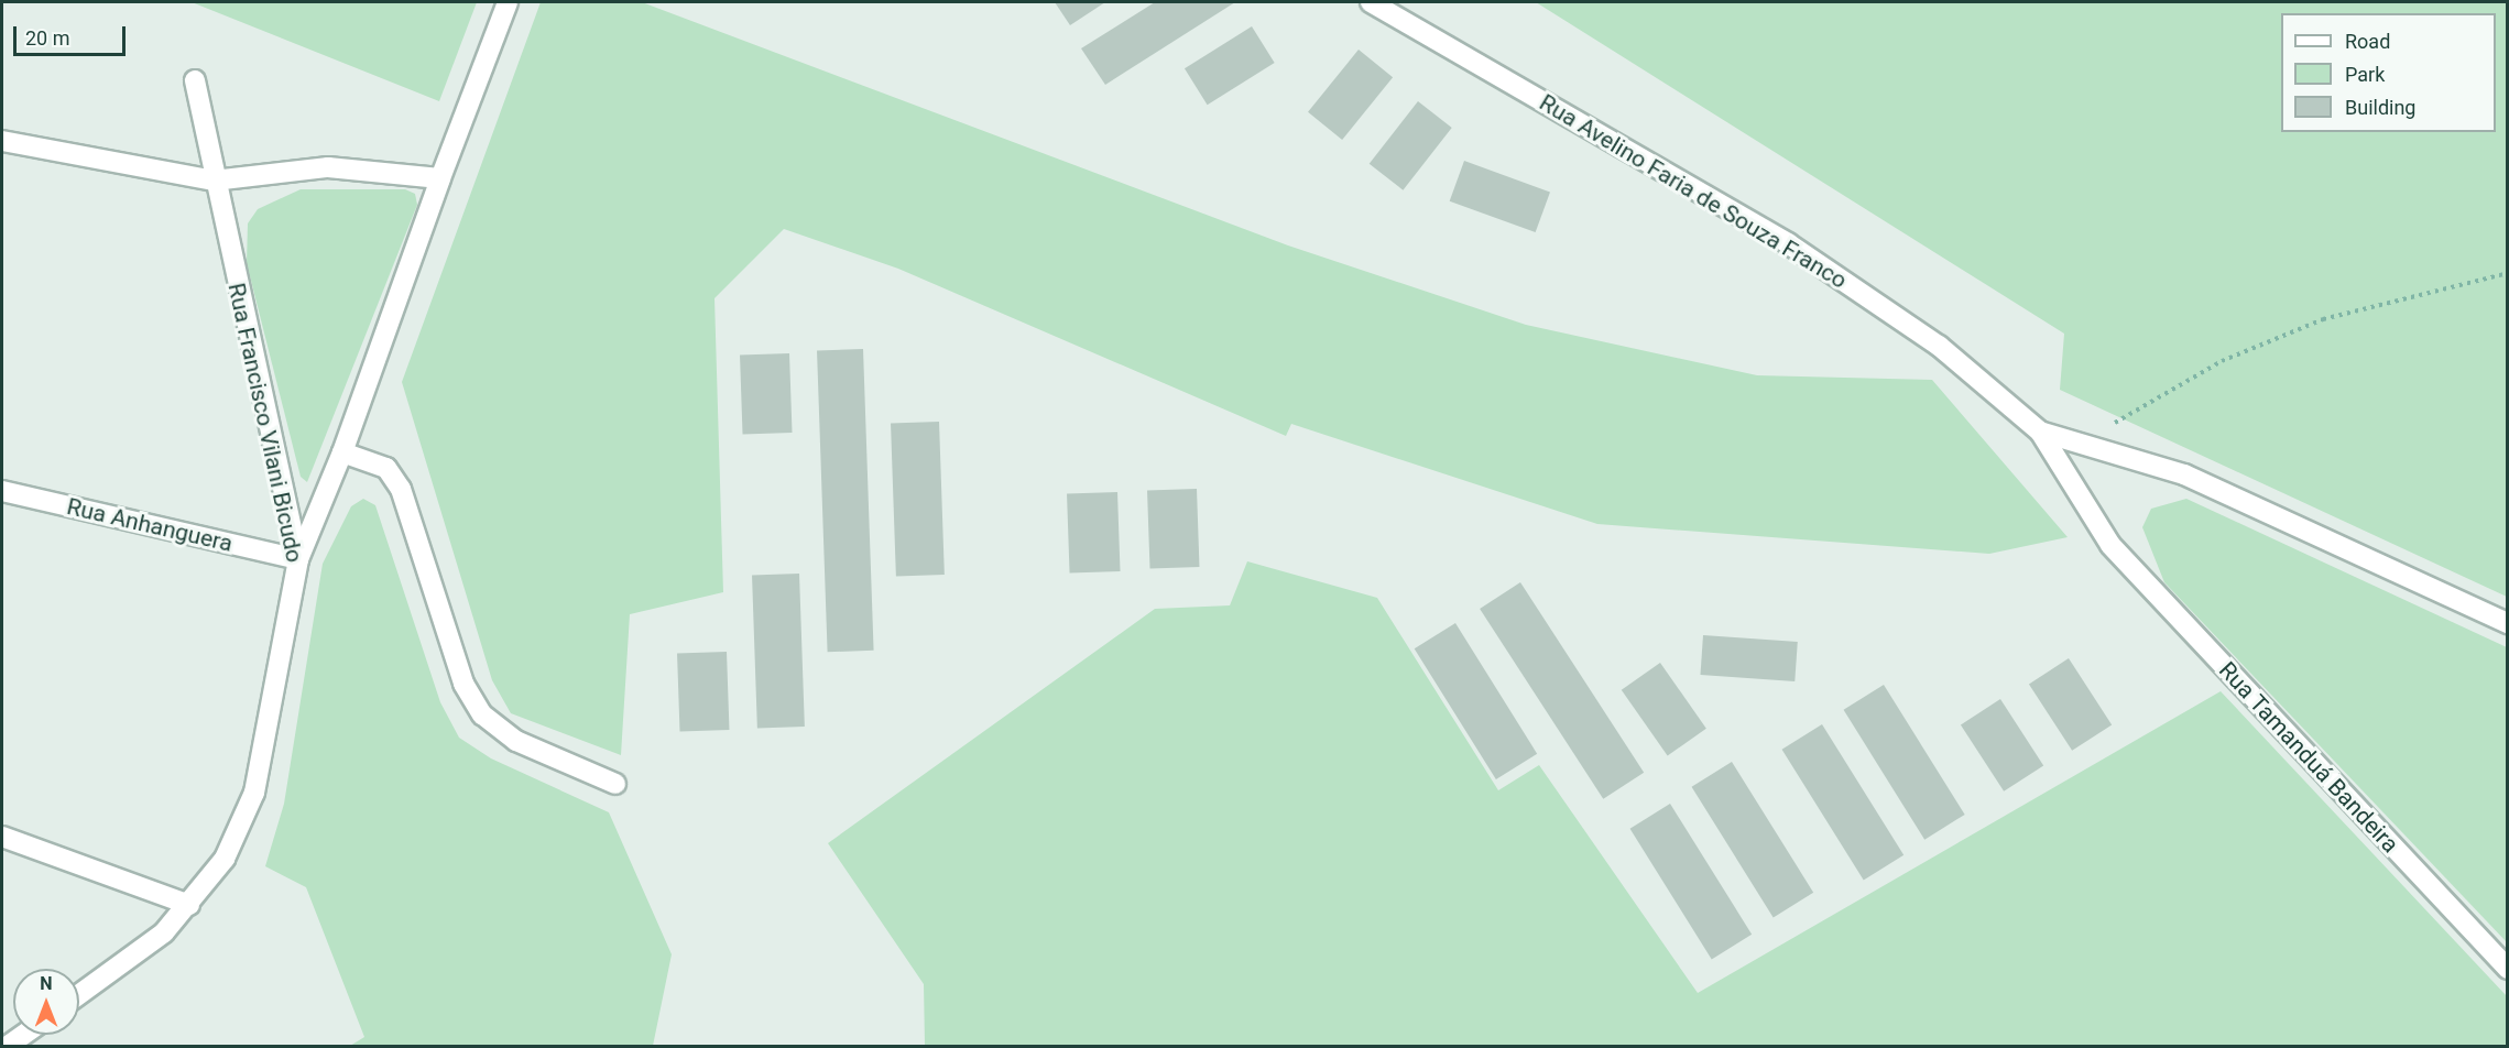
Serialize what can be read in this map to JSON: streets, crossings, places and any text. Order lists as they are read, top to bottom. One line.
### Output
{"streets":{"street":["Rua Avelino Faria de Souza Franco","Rua Francisco Vilani Bicudo","Rua Anhanguera","Rua Tamanduá Bandeira"]},"crossings":[["Rua Avelino Faria de Souza Franco","Rua Tamanduá Bandeira"],["Rua Francisco Vilani Bicudo","Rua Anhanguera"]],"legend":["Road","Park","Building"],"scale_bar":"20 m","north":"top"}
